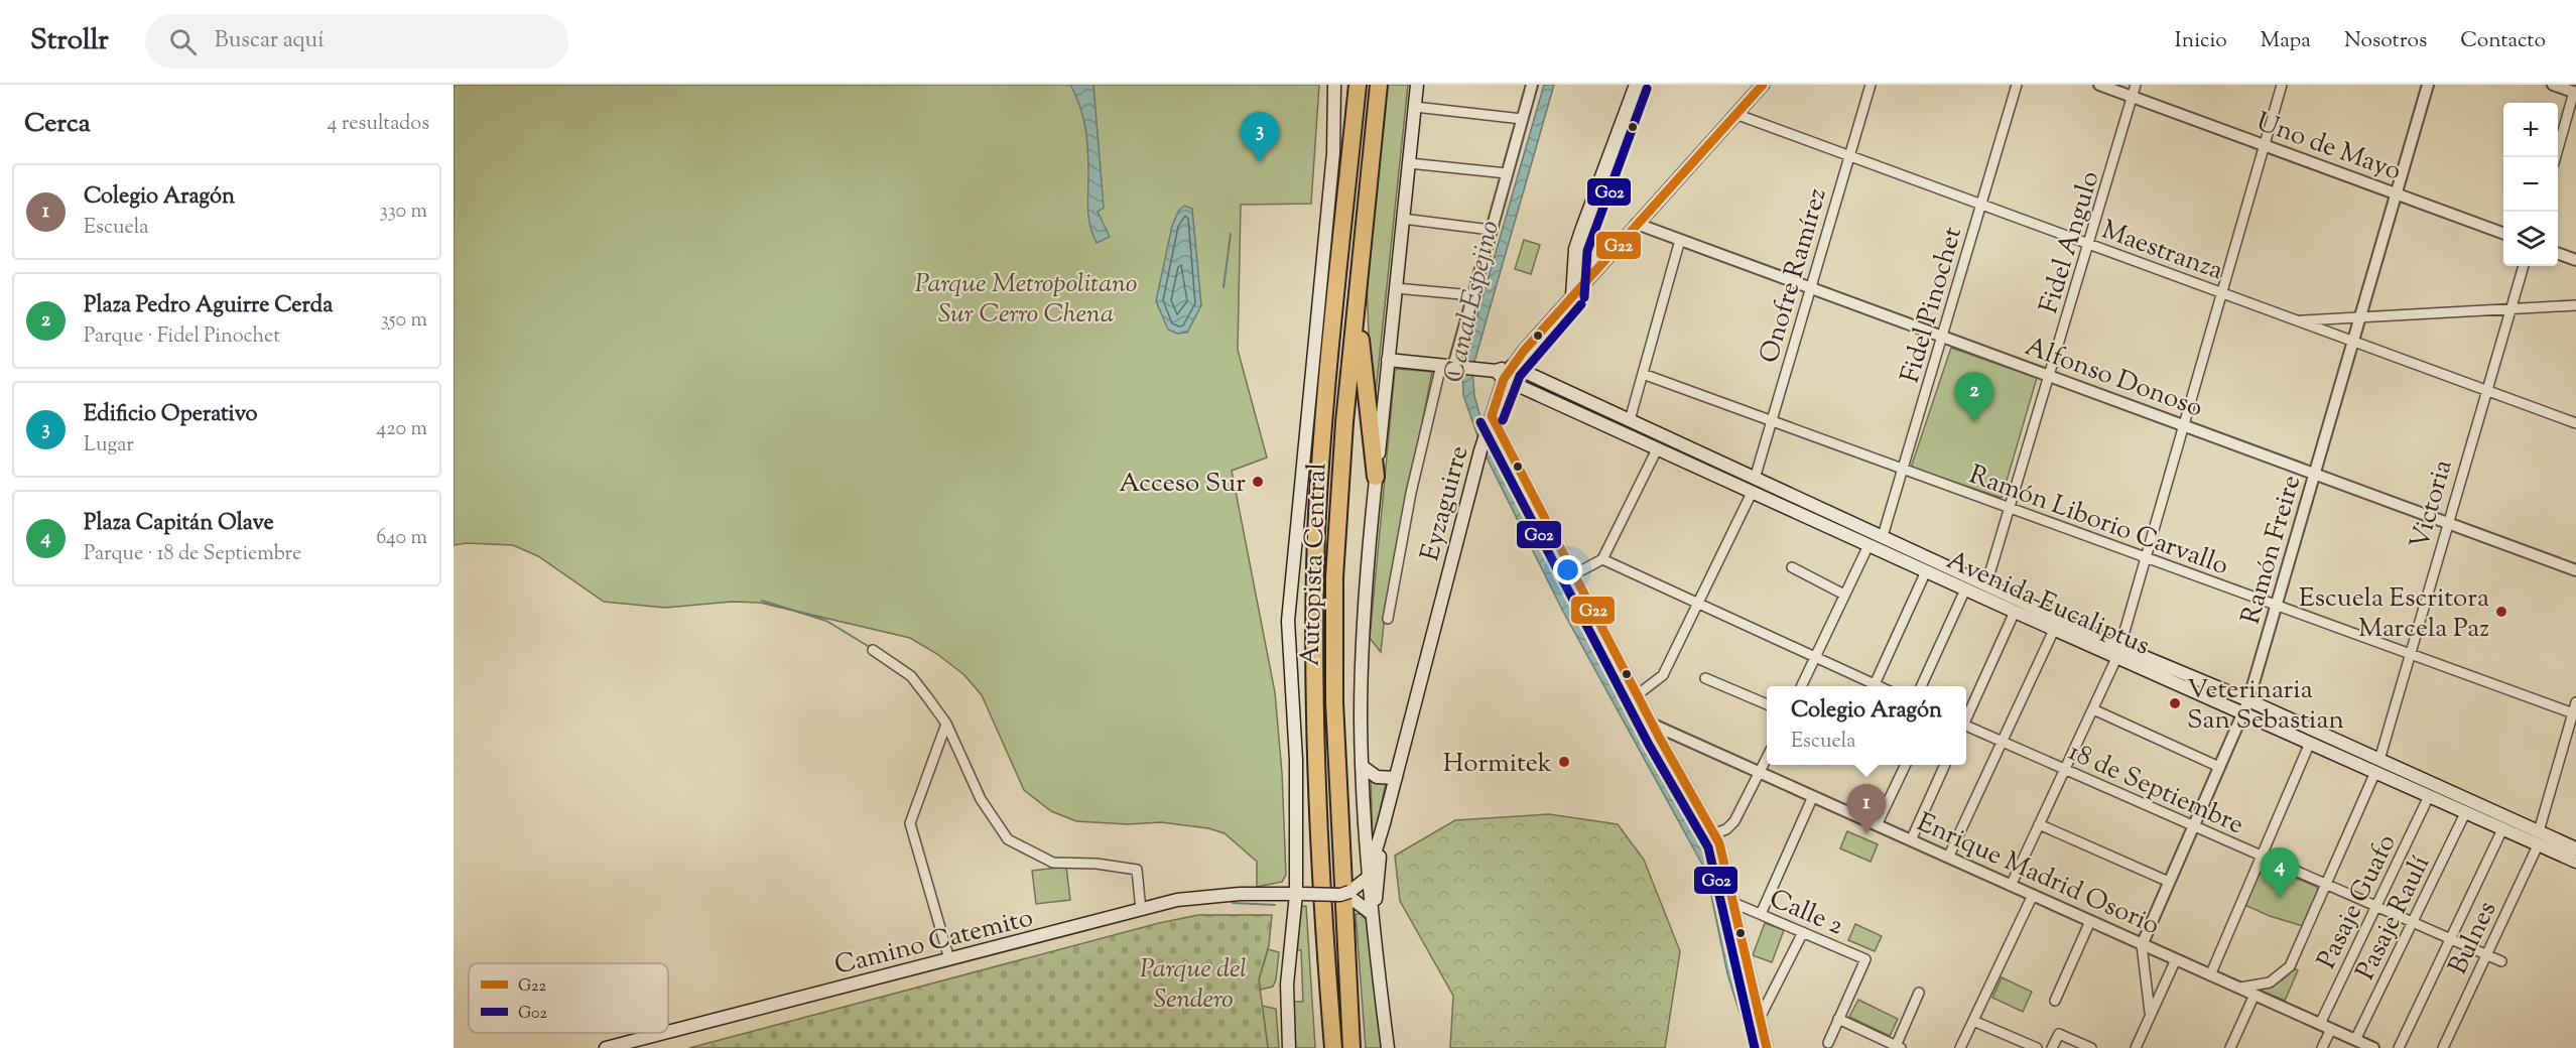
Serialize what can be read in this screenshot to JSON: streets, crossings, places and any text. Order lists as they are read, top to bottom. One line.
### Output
{"streets":{"highway":["Autopista Central"],"main road":["Eyzaguirre","Avenida Eucaliptus","Camino Catemito"],"street":["Uno de Mayo","Fidel Angulo","Maestranza","Onofre Ramírez","Fidel Pinochet","Alfonso Donoso","Victoria","Ramón Liborio Carvallo","Ramón Freire","18 de Septiembre","Enrique Madrid Osorio","Pasaje Guafo","Calle 2","Pasaje Raulí","Bulnes"]},"crossings":[["Uno de Mayo","Fidel Angulo"],["Uno de Mayo","Ramón Freire"],["Fidel Angulo","Maestranza"],["Fidel Angulo","Alfonso Donoso"],["Fidel Angulo","Ramón Liborio Carvallo"],["Fidel Angulo","Avenida Eucaliptus"],["Maestranza","Onofre Ramírez"],["Maestranza","Fidel Pinochet"],["Maestranza","Victoria"],["Maestranza","Ramón Freire"],["Onofre Ramírez","Alfonso Donoso"],["Onofre Ramírez","Ramón Liborio Carvallo"],["Onofre Ramírez","Avenida Eucaliptus"],["Fidel Pinochet","Alfonso Donoso"],["Fidel Pinochet","Ramón Liborio Carvallo"],["Fidel Pinochet","Avenida Eucaliptus"],["Alfonso Donoso","Victoria"],["Alfonso Donoso","Ramón Freire"],["Eyzaguirre","Avenida Eucaliptus"],["Victoria","Ramón Liborio Carvallo"],["Victoria","Avenida Eucaliptus"],["Ramón Liborio Carvallo","Ramón Freire"],["Ramón Freire","Avenida Eucaliptus"],["Ramón Freire","18 de Septiembre"],["Ramón Freire","Enrique Madrid Osorio"],["Avenida Eucaliptus","Pasaje Guafo"],["Avenida Eucaliptus","Pasaje Raulí"],["Avenida Eucaliptus","Bulnes"],["18 de Septiembre","Pasaje Guafo"],["18 de Septiembre","Pasaje Raulí"],["18 de Septiembre","Bulnes"],["Enrique Madrid Osorio","Pasaje Guafo"],["Enrique Madrid Osorio","Pasaje Raulí"]],"water":["Canal Espejino"],"parks":["Parque Metropolitano Sur Cerro Chena","Parque del Sendero"],"places":["Acceso Sur","Escuela Escritora Marcela Paz","Veterinaria San Sebastian","Hormitek"],"lines":["transit line G22","transit line G02"],"legend":["G22","G02"],"page":{"header":"Strollr","search":"Buscar aquí","nav":["Inicio","Mapa","Nosotros","Contacto"],"heading":["Cerca","4 resultados"],"map_buttons":["+","−"],"pins":["3","2","1","4"],"list":[{"mark":"1","name":"Colegio Aragón","note":"Escuela","value":"330 m"},{"mark":"2","name":"Plaza Pedro Aguirre Cerda","note":"Parque · Fidel Pinochet","value":"350 m"},{"mark":"3","name":"Edificio Operativo","note":"Lugar","value":"420 m"},{"mark":"4","name":"Plaza Capitán Olave","note":"Parque · 18 de Septiembre","value":"640 m"}],"popup":["Colegio Aragón","Escuela"]}}
